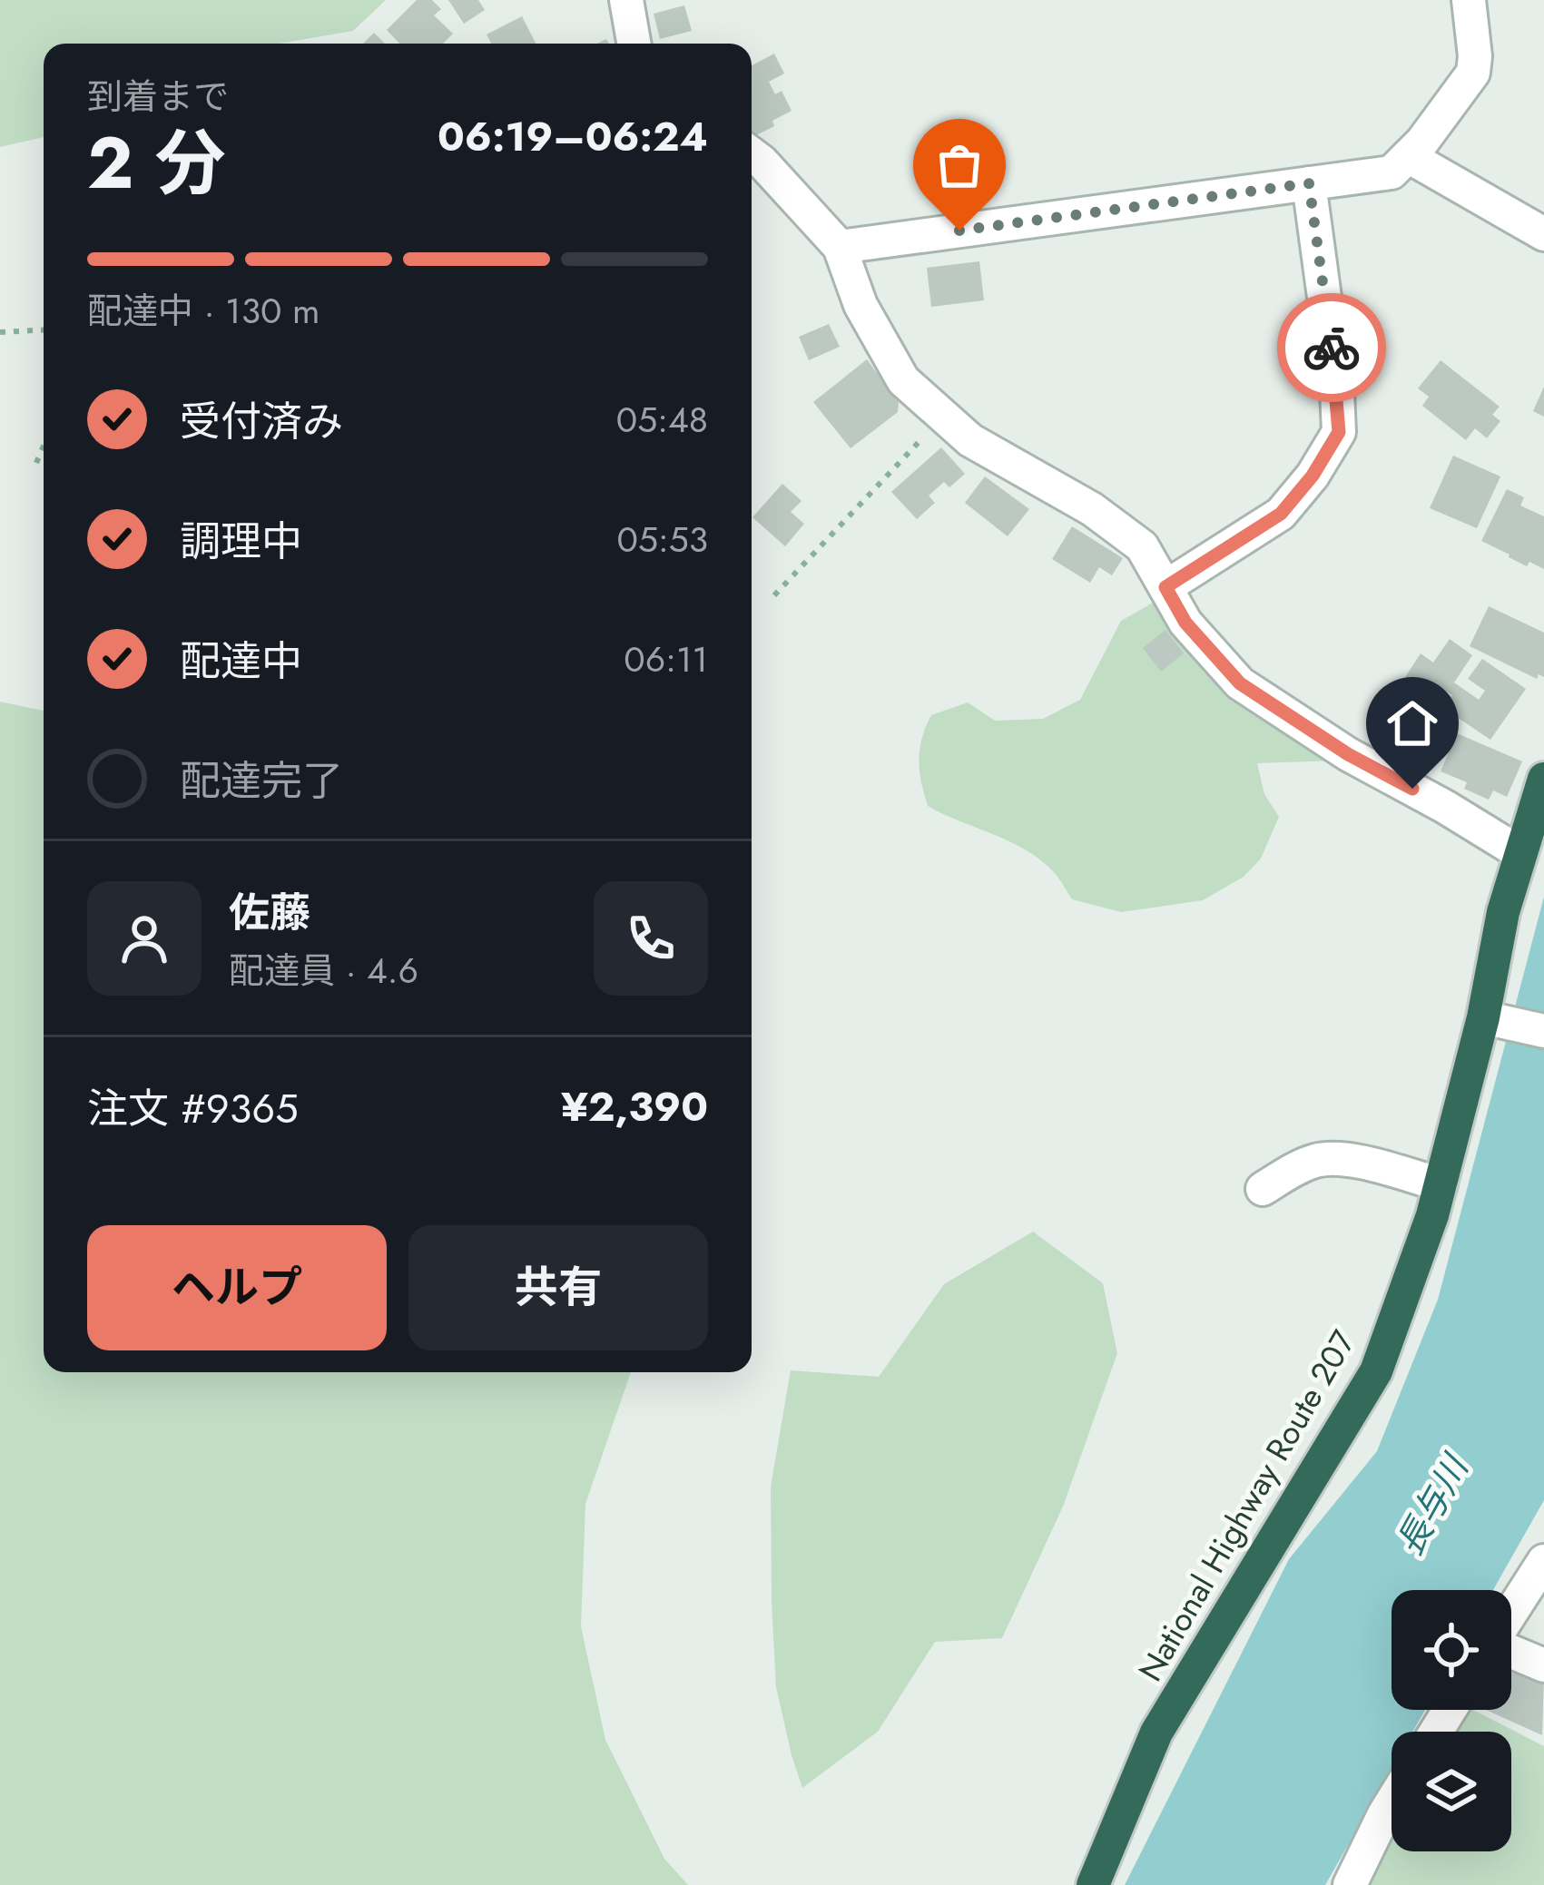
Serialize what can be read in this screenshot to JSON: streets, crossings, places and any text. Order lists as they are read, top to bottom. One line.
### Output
{"streets":{"highway":["National Highway Route 207"]},"water":["長与川"],"page":{"heading":["2 分","到着まで","06:19–06:24"],"panel":["佐藤","配達員 · 4.6","注文 #9365","¥2,390"],"bar":"配達中 · 130 m","list":[["受付済み","05:48"],["調理中","05:53"],["配達中","06:11"],"配達完了"],"buttons":["ヘルプ","共有"]}}
